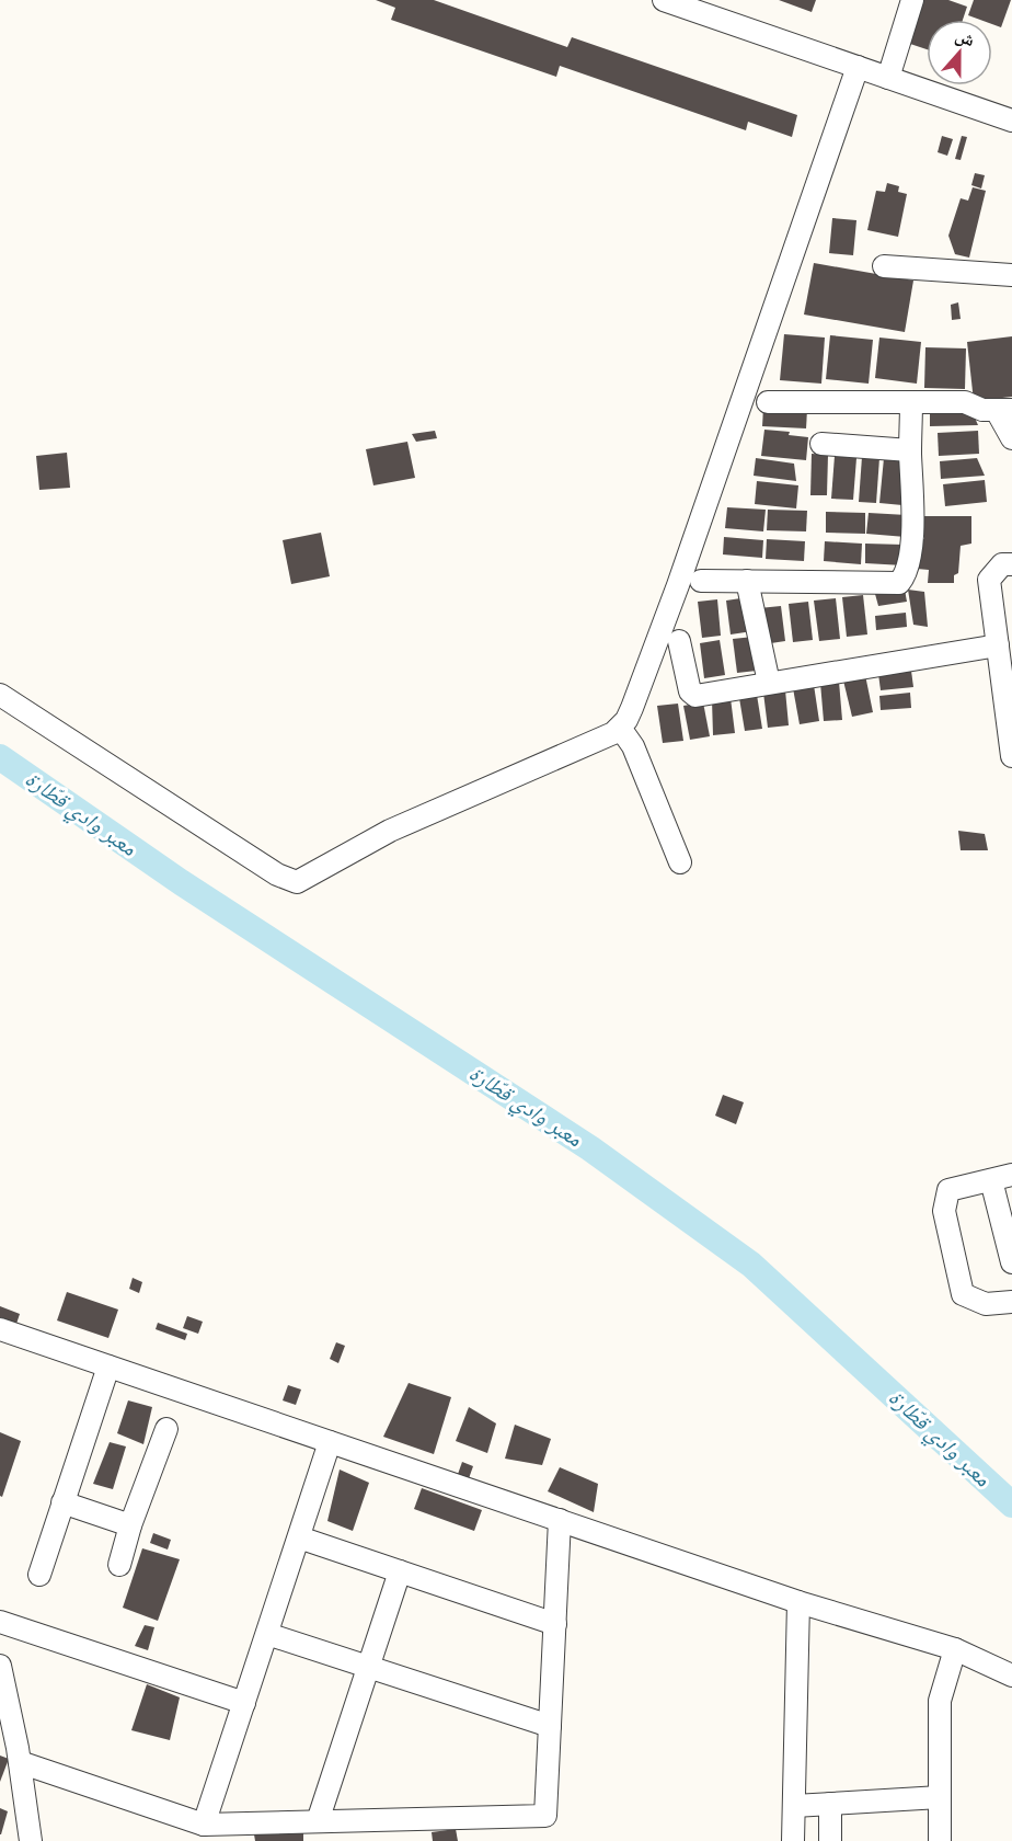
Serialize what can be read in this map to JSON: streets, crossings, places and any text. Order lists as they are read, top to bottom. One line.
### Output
{"water":["معبر وادي قطّارة"],"north":"top"}
